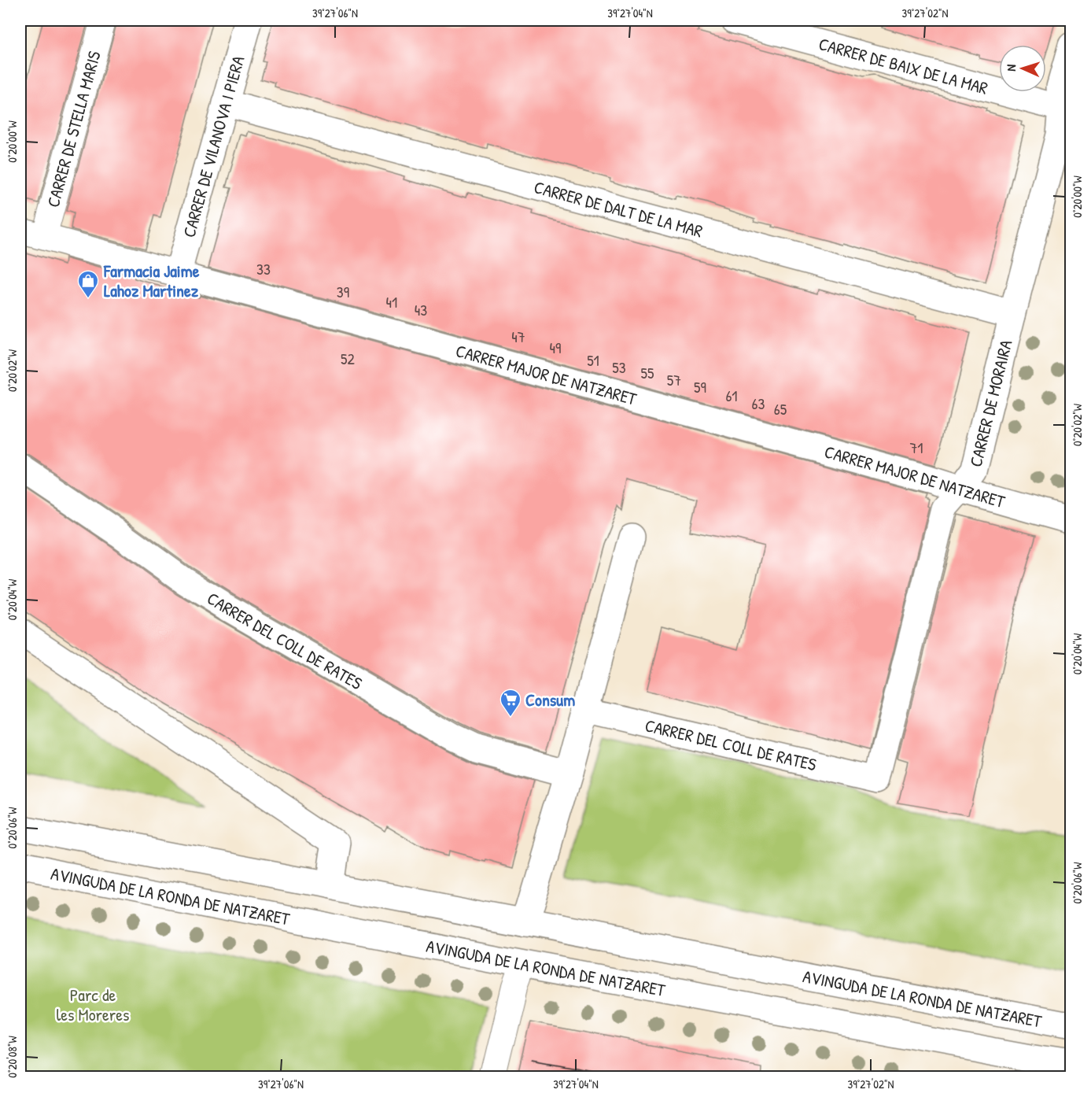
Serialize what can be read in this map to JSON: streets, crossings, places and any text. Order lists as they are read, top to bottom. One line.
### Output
{"streets":{"street":["CARRER DE BAIX DE LA MAR","CARRER DE STELLA MARIS","CARRER DE VILANOVA I PIERA","CARRER DE DALT DE LA MAR","CARRER MAJOR DE NATZARET","CARRER DE MORAIRA","CARRER DEL COLL DE RATES","AVINGUDA DE LA RONDA DE NATZARET"]},"crossings":[["CARRER DE BAIX DE LA MAR","CARRER DE MORAIRA"],["CARRER DE STELLA MARIS","CARRER MAJOR DE NATZARET"],["CARRER DE VILANOVA I PIERA","CARRER DE DALT DE LA MAR"],["CARRER DE VILANOVA I PIERA","CARRER MAJOR DE NATZARET"],["CARRER DE DALT DE LA MAR","CARRER DE MORAIRA"],["CARRER MAJOR DE NATZARET","CARRER DE MORAIRA"],["CARRER DE MORAIRA","CARRER DEL COLL DE RATES"]],"parks":["Parc de les Moreres"],"places":{"shop":["Farmacia Jaime Lahoz Martinez"],"supermarket":["Consum"]},"house_numbers":["33","39","41","43","47","49","52","51","53","55","57","59","61","63","65","71"],"north":"left","coordinates":["39°27'06\"N","39°27'04\"N","39°27'02\"N","0°20'00\"W","0°20'02\"W","0°20'04\"W","0°20'06\"W","0°20'08\"W"]}
